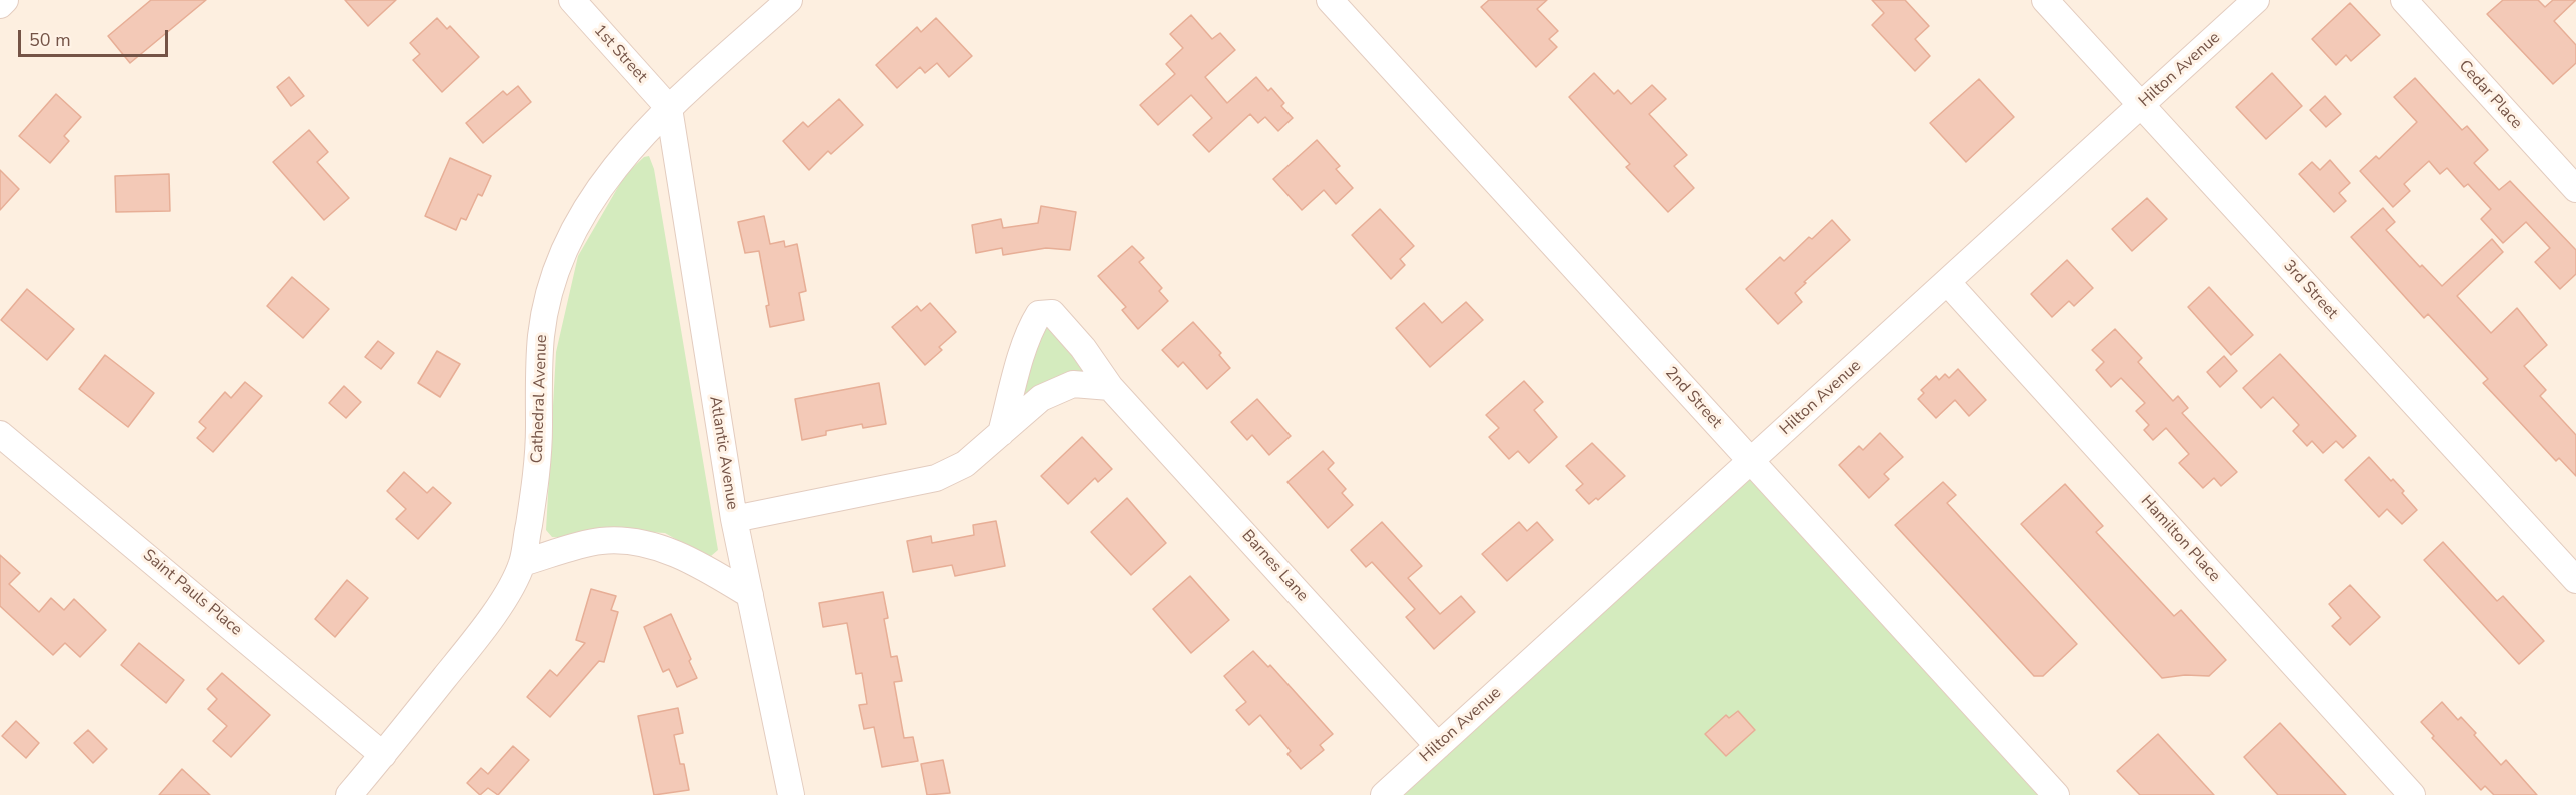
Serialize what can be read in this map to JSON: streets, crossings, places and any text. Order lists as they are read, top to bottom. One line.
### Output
{"streets":{"street":["1st Street","Hilton Avenue","Cedar Place","3rd Street","2nd Street","Cathedral Avenue","Atlantic Avenue","Hamilton Place","Barnes Lane","Saint Pauls Place"]},"crossings":[["1st Street","Cathedral Avenue"],["1st Street","Atlantic Avenue"],["Hilton Avenue","3rd Street"],["Hilton Avenue","2nd Street"],["Hilton Avenue","Hamilton Place"],["Hilton Avenue","Barnes Lane"],["Cathedral Avenue","Atlantic Avenue"],["Cathedral Avenue","Saint Pauls Place"]],"scale_bar":"50 m"}
